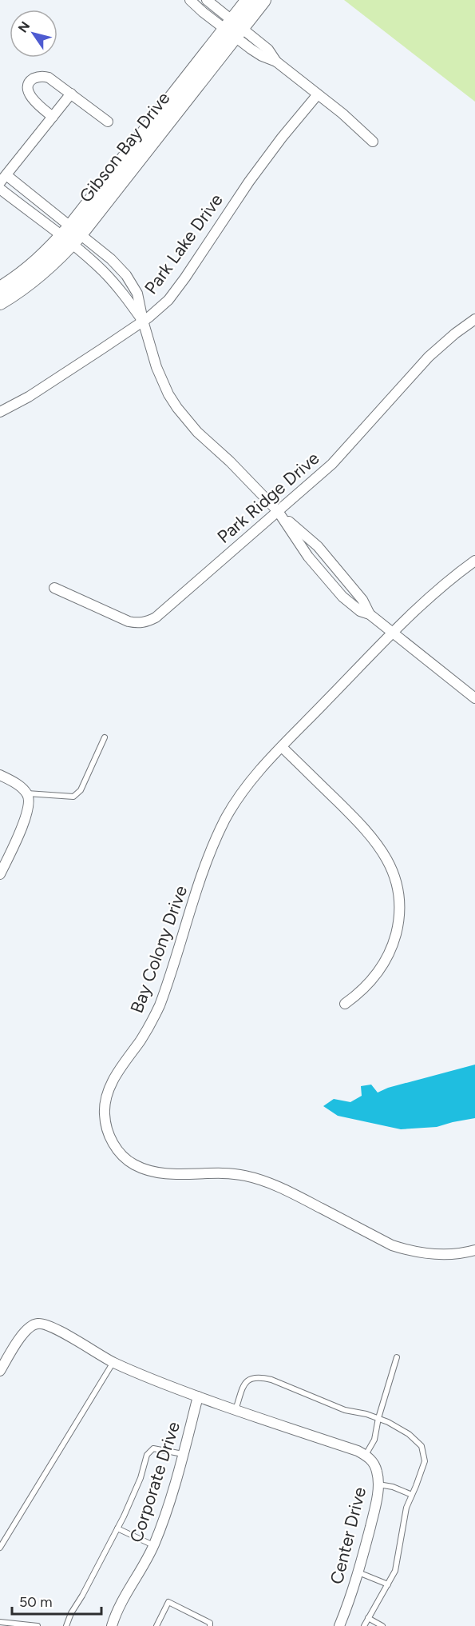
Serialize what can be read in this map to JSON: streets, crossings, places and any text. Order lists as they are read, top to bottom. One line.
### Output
{"streets":{"street":["Gibson Bay Drive","Park Lake Drive","Park Ridge Drive","Bay Colony Drive","Corporate Drive","Center Drive"]},"scale_bar":"50 m","north":"top left"}
